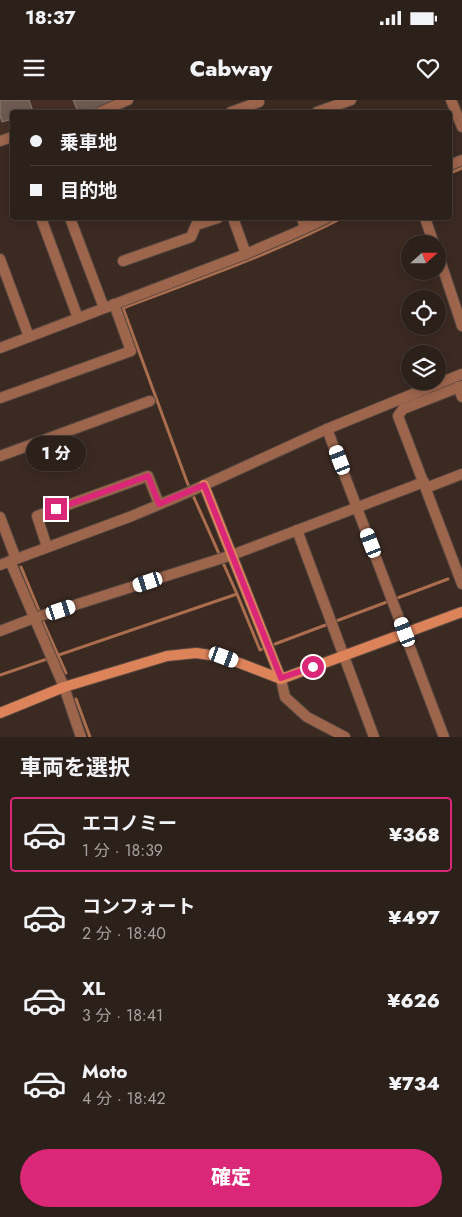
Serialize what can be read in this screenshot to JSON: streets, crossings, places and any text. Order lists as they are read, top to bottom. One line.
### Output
{"north":"right","page":{"status":"18:37","header":"Cabway","banner":["乗車地","目的地"],"bubble":"1 分","heading":"車両を選択","list":[{"name":"エコノミー","note":"1 分 · 18:39","value":"¥368"},{"name":"コンフォート","note":"2 分 · 18:40","value":"¥497"},{"name":"XL","note":"3 分 · 18:41","value":"¥626"},{"name":"Moto","note":"4 分 · 18:42","value":"¥734"}],"buttons":"確定"}}
